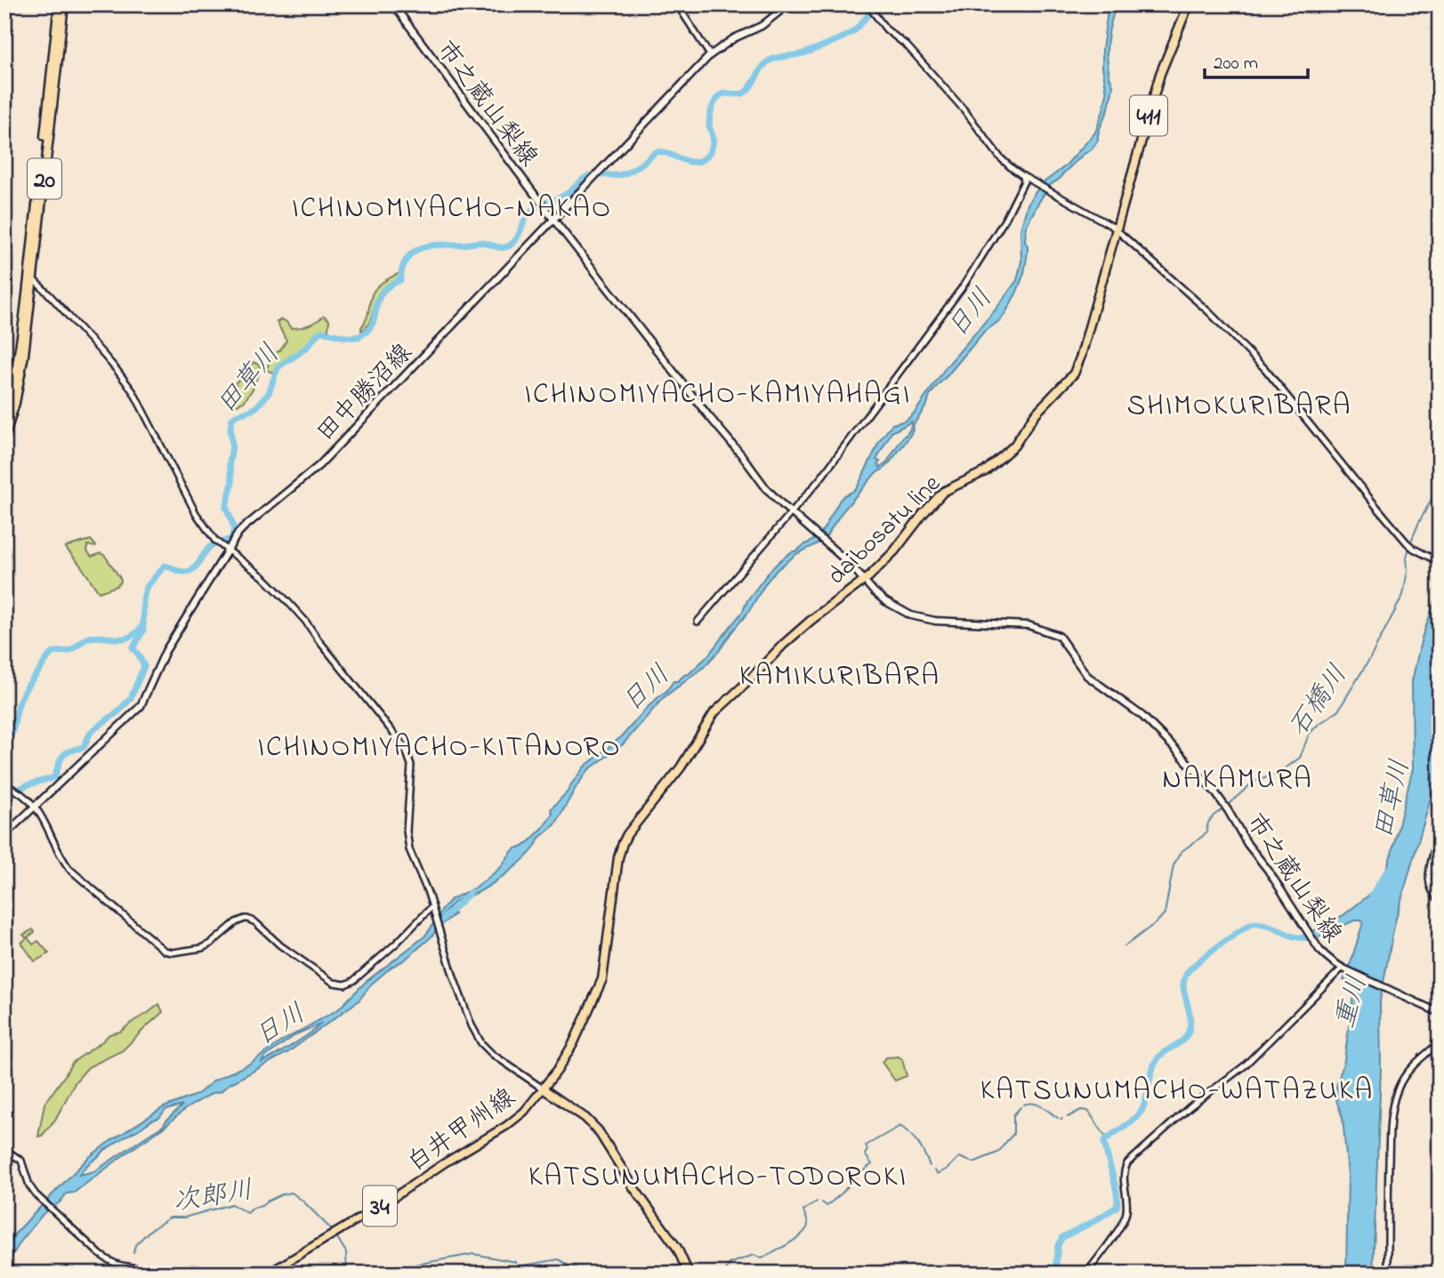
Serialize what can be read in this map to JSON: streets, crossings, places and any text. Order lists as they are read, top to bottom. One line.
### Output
{"streets":{"highway":["411","20","daibosatu line"],"main road":["市之蔵山梨線","田中勝沼線","白井甲州線","34"]},"crossings":[["市之蔵山梨線","田中勝沼線"],["市之蔵山梨線","daibosatu line"],["daibosatu line","白井甲州線"]],"districts":["ICHINOMIYACHO-NAKAO","ICHINOMIYACHO-KAMIYAHAGI","SHIMOKURIBARA","KAMIKURIBARA","ICHINOMIYACHO-KITANORO","NAKAMURA","KATSUNUMACHO-WATAZUKA","KATSUNUMACHO-TODOROKI"],"water":["日川","田草川","石橋川","重川","次郎川"],"scale_bar":"200 m"}
